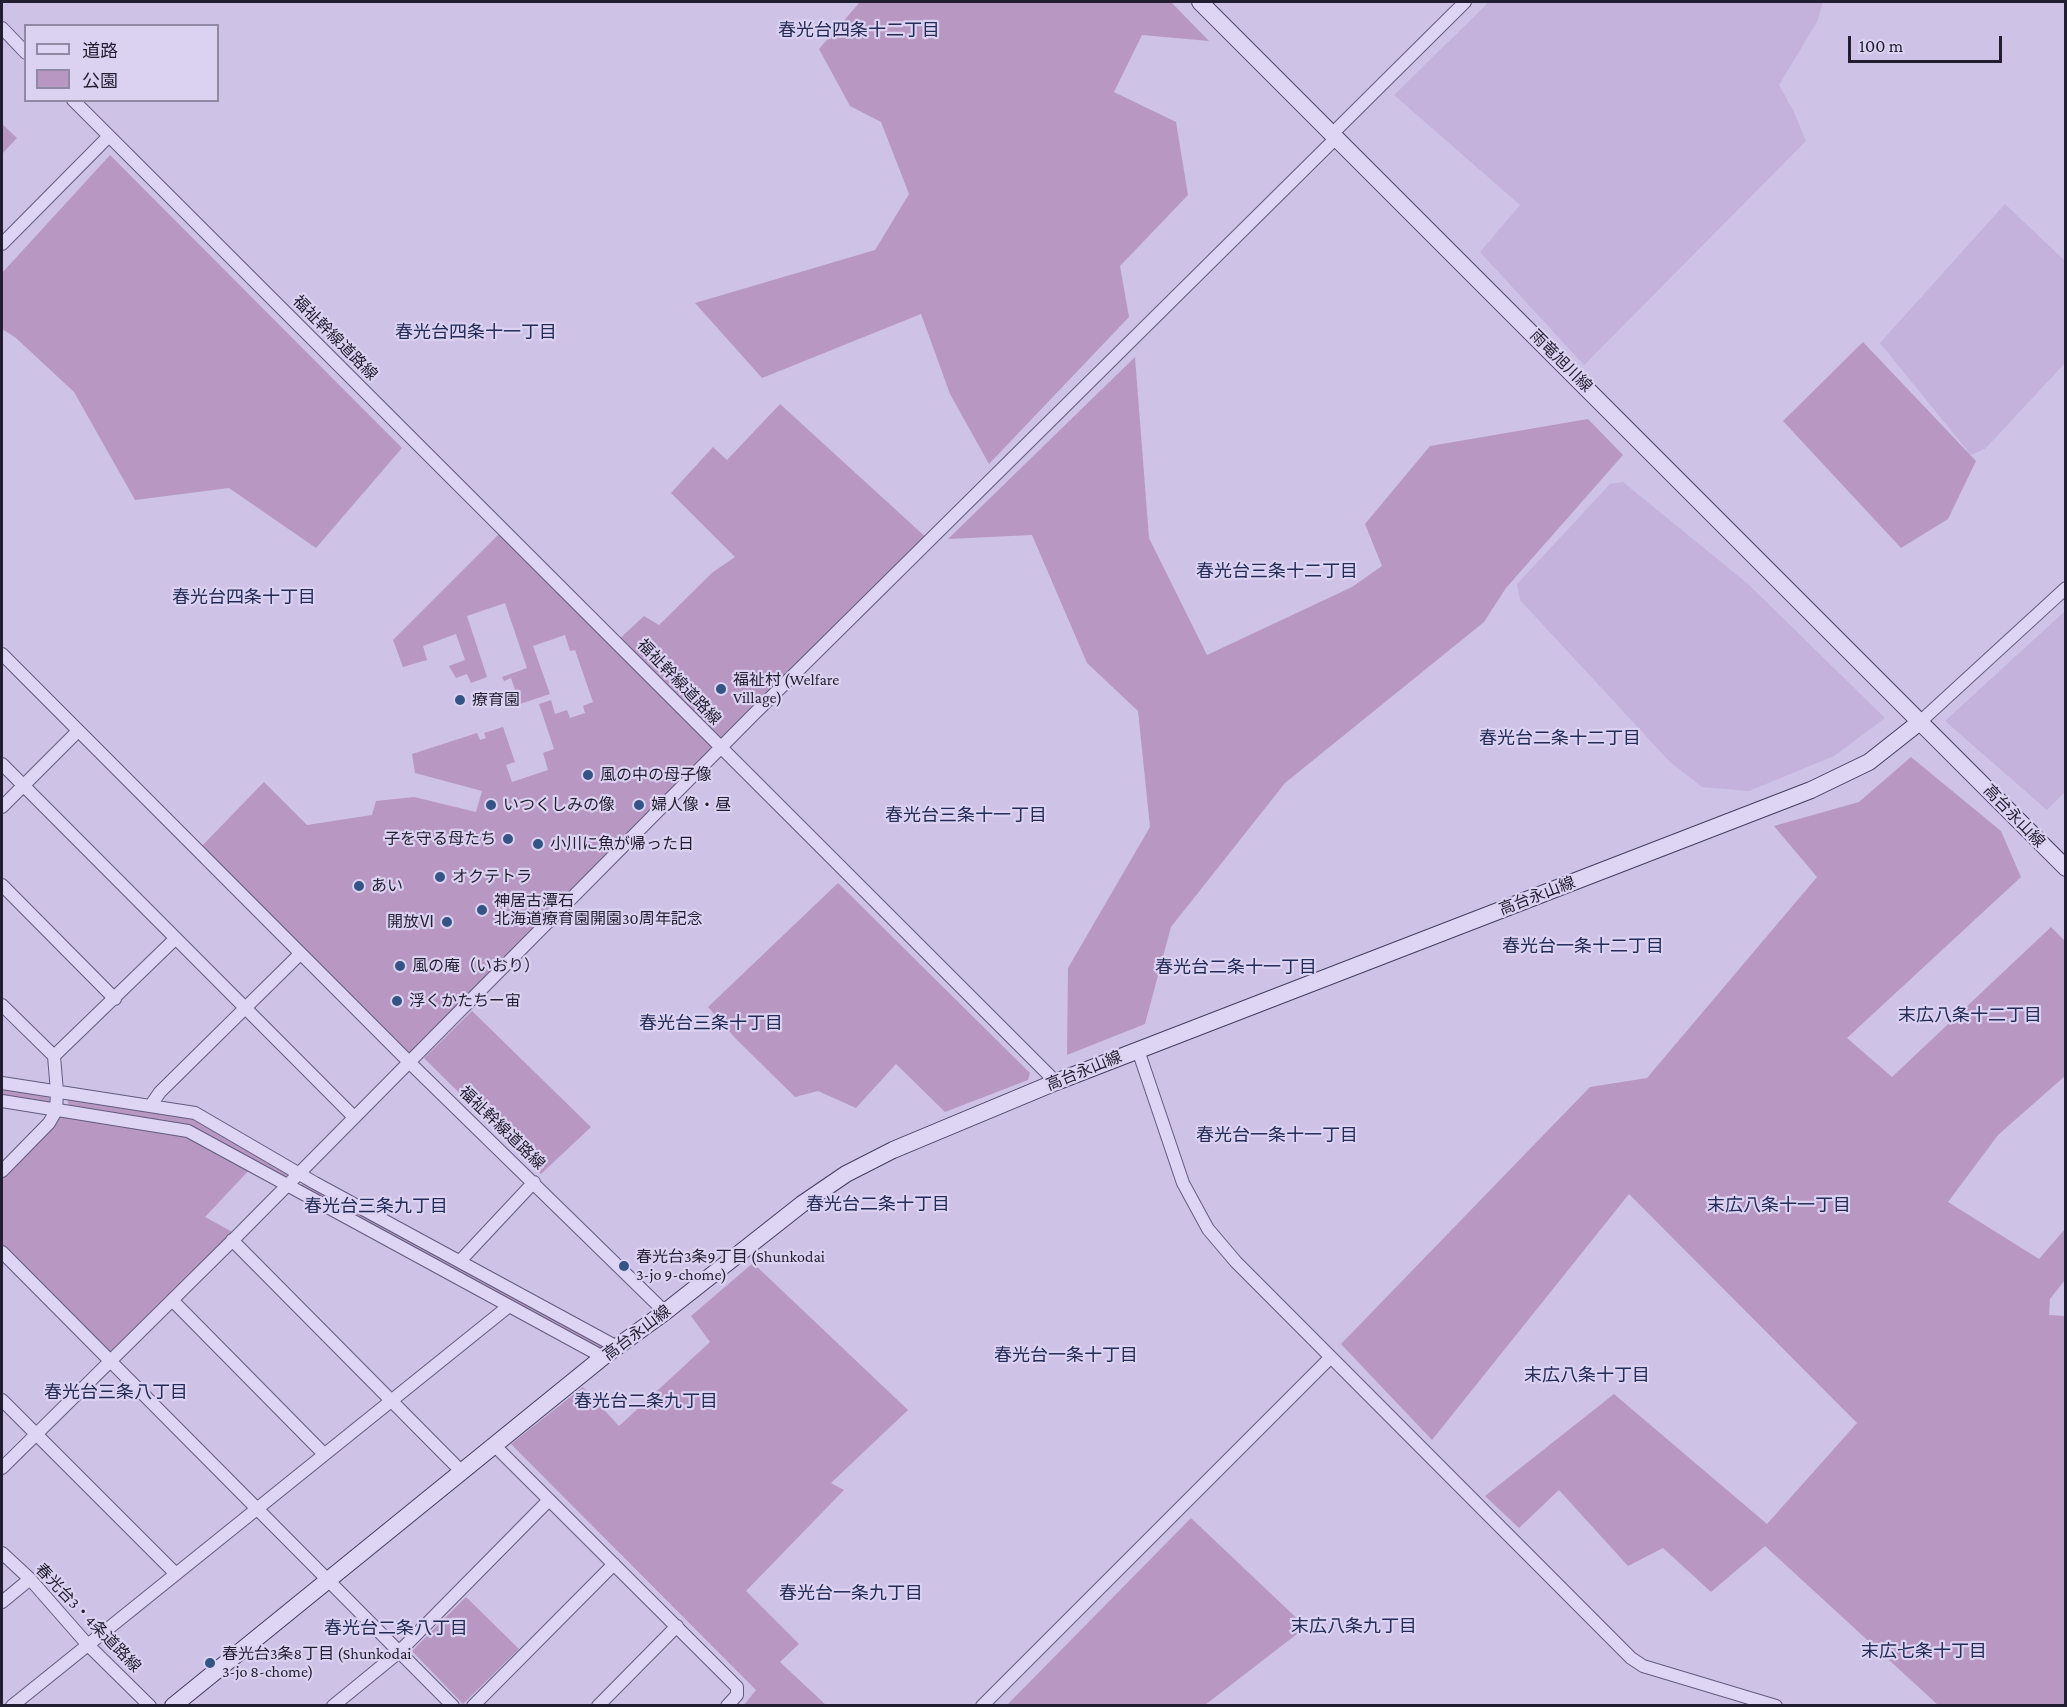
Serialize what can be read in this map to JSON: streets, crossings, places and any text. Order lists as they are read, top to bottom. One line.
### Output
{"streets":{"street":["福祉幹線道路線","雨竜旭川線","高台永山線","春光台3・4条道路線"]},"crossings":[["福祉幹線道路線","高台永山線"],["雨竜旭川線","高台永山線"]],"districts":["春光台四条十二丁目","春光台四条十一丁目","春光台三条十二丁目","春光台四条十丁目","春光台二条十二丁目","春光台三条十一丁目","春光台一条十二丁目","春光台二条十一丁目","末広八条十二丁目","春光台三条十丁目","春光台一条十一丁目","春光台二条十丁目","末広八条十一丁目","春光台三条九丁目","春光台一条十丁目","末広八条十丁目","春光台三条八丁目","春光台二条九丁目","春光台一条九丁目","末広八条九丁目","春光台二条八丁目","末広七条十丁目"],"places":["福祉村 (Welfare Village)","療育園","風の中の母子像","いつくしみの像","婦人像・昼","子を守る母たち","小川に魚が帰った日","オクテトラ","あい","神居古潭石 北海道療育園開園30周年記念","開放Ⅵ","風の庵（いおり）","浮くかたちー宙","春光台3条9丁目 (Shunkodai 3-jo 9-chome)","春光台3条8丁目 (Shunkodai 3-jo 8-chome)"],"legend":["道路","公園"],"scale_bar":"100 m"}
